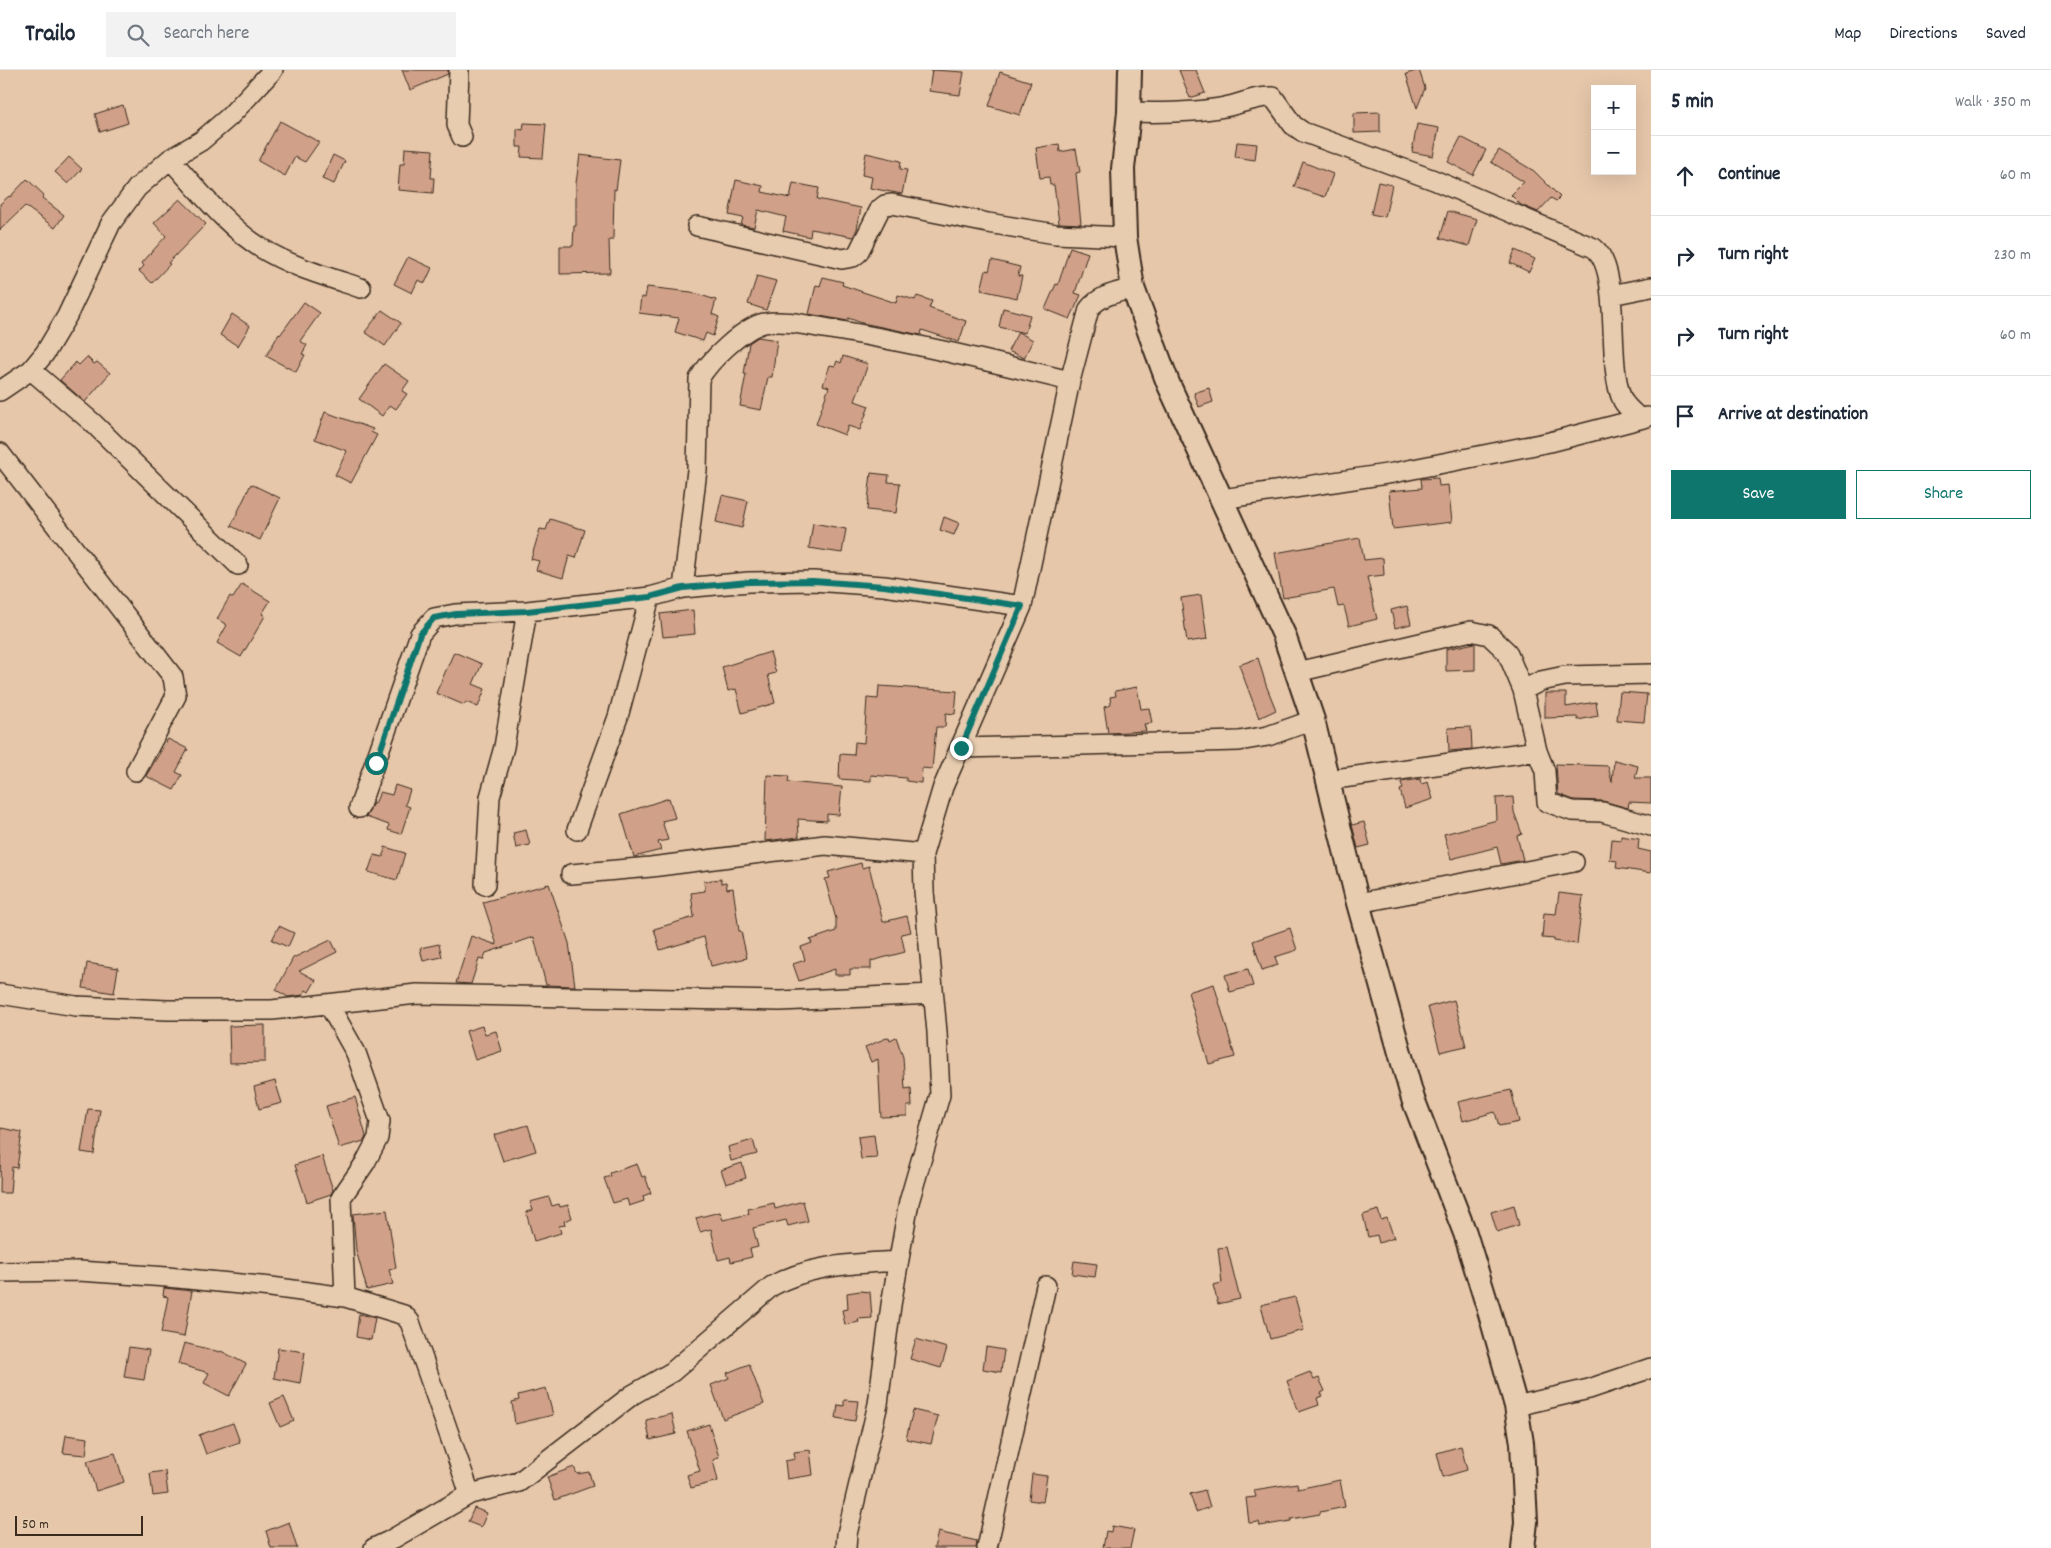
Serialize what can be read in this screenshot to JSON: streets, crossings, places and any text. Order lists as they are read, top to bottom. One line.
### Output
{"scale_bar":"50 m","page":{"header":"Trailo","search":"Search here","nav":["Map","Directions","Saved"],"heading":["5 min","Walk · 350 m"],"map_buttons":["+","−"],"list":[["Continue","60 m"],["Turn right","230 m"],["Turn right","60 m"],"Arrive at destination"],"buttons":["Save","Share"],"scale":"50 m"}}
